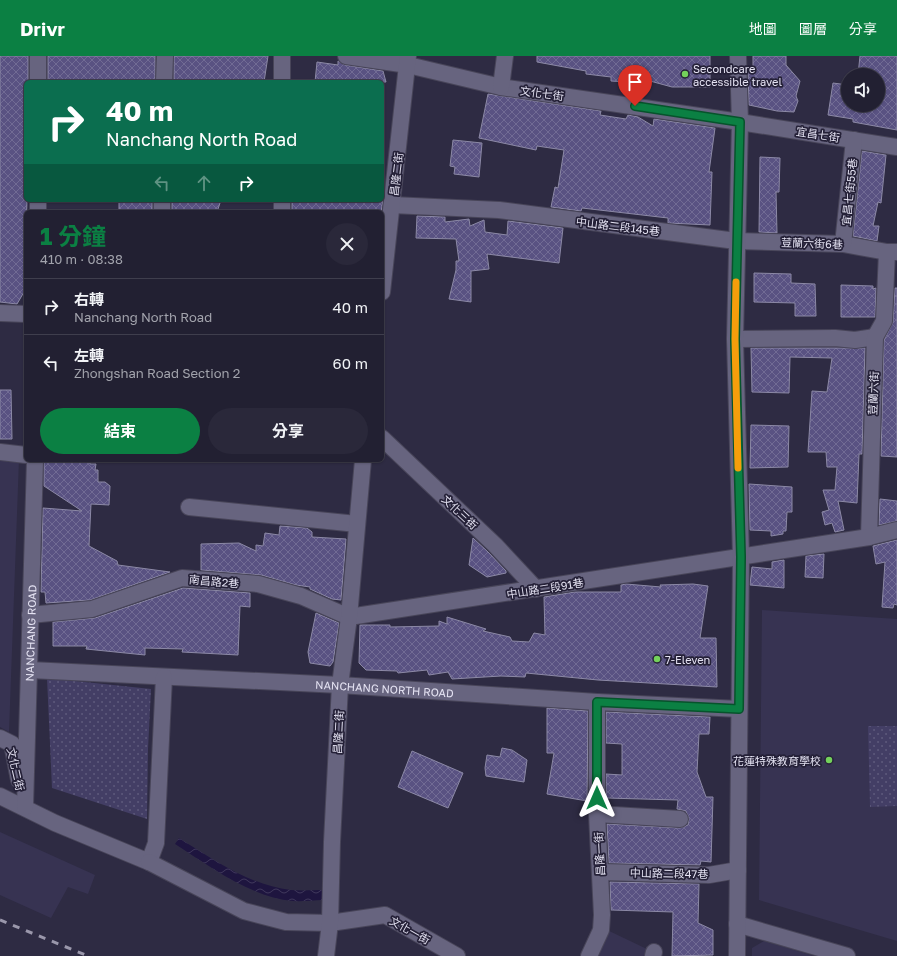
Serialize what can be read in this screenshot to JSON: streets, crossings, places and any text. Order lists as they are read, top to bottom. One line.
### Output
{"streets":{"street":["文化七街","宜昌七街","昌隆二街","宜昌七街55巷","中山路二段145巷","荳蘭六街6巷","荳蘭六街","文化三街","南昌路2巷","中山路二段91巷","NANCHANG ROAD","NANCHANG NORTH ROAD","文化二街","昌隆一街","中山路二段47巷","文化一街"]},"crossings":[["文化七街","宜昌七街"],["文化七街","昌隆二街"],["宜昌七街","宜昌七街55巷"],["昌隆二街","中山路二段145巷"],["昌隆二街","南昌路2巷"],["昌隆二街","中山路二段91巷"],["昌隆二街","NANCHANG NORTH ROAD"],["昌隆二街","文化一街"],["宜昌七街55巷","荳蘭六街6巷"],["中山路二段145巷","荳蘭六街6巷"],["荳蘭六街","中山路二段91巷"],["文化三街","中山路二段91巷"],["南昌路2巷","中山路二段91巷"],["南昌路2巷","NANCHANG ROAD"],["NANCHANG ROAD","NANCHANG NORTH ROAD"],["NANCHANG ROAD","文化二街"],["NANCHANG NORTH ROAD","昌隆一街"],["昌隆一街","中山路二段47巷"]],"places":["Secondcare accessible travel","7-Eleven","花蓮特殊教育學校"],"page":{"header":"Drivr","nav":["地圖","圖層","分享"],"turn":["40 m","Nanchang North Road"],"heading":["1 分鐘","410 m · 08:38"],"list":[{"name":"右轉","note":"Nanchang North Road","value":"40 m"},{"name":"左轉","note":"Zhongshan Road Section 2","value":"60 m"}],"buttons":["結束","分享"]}}
